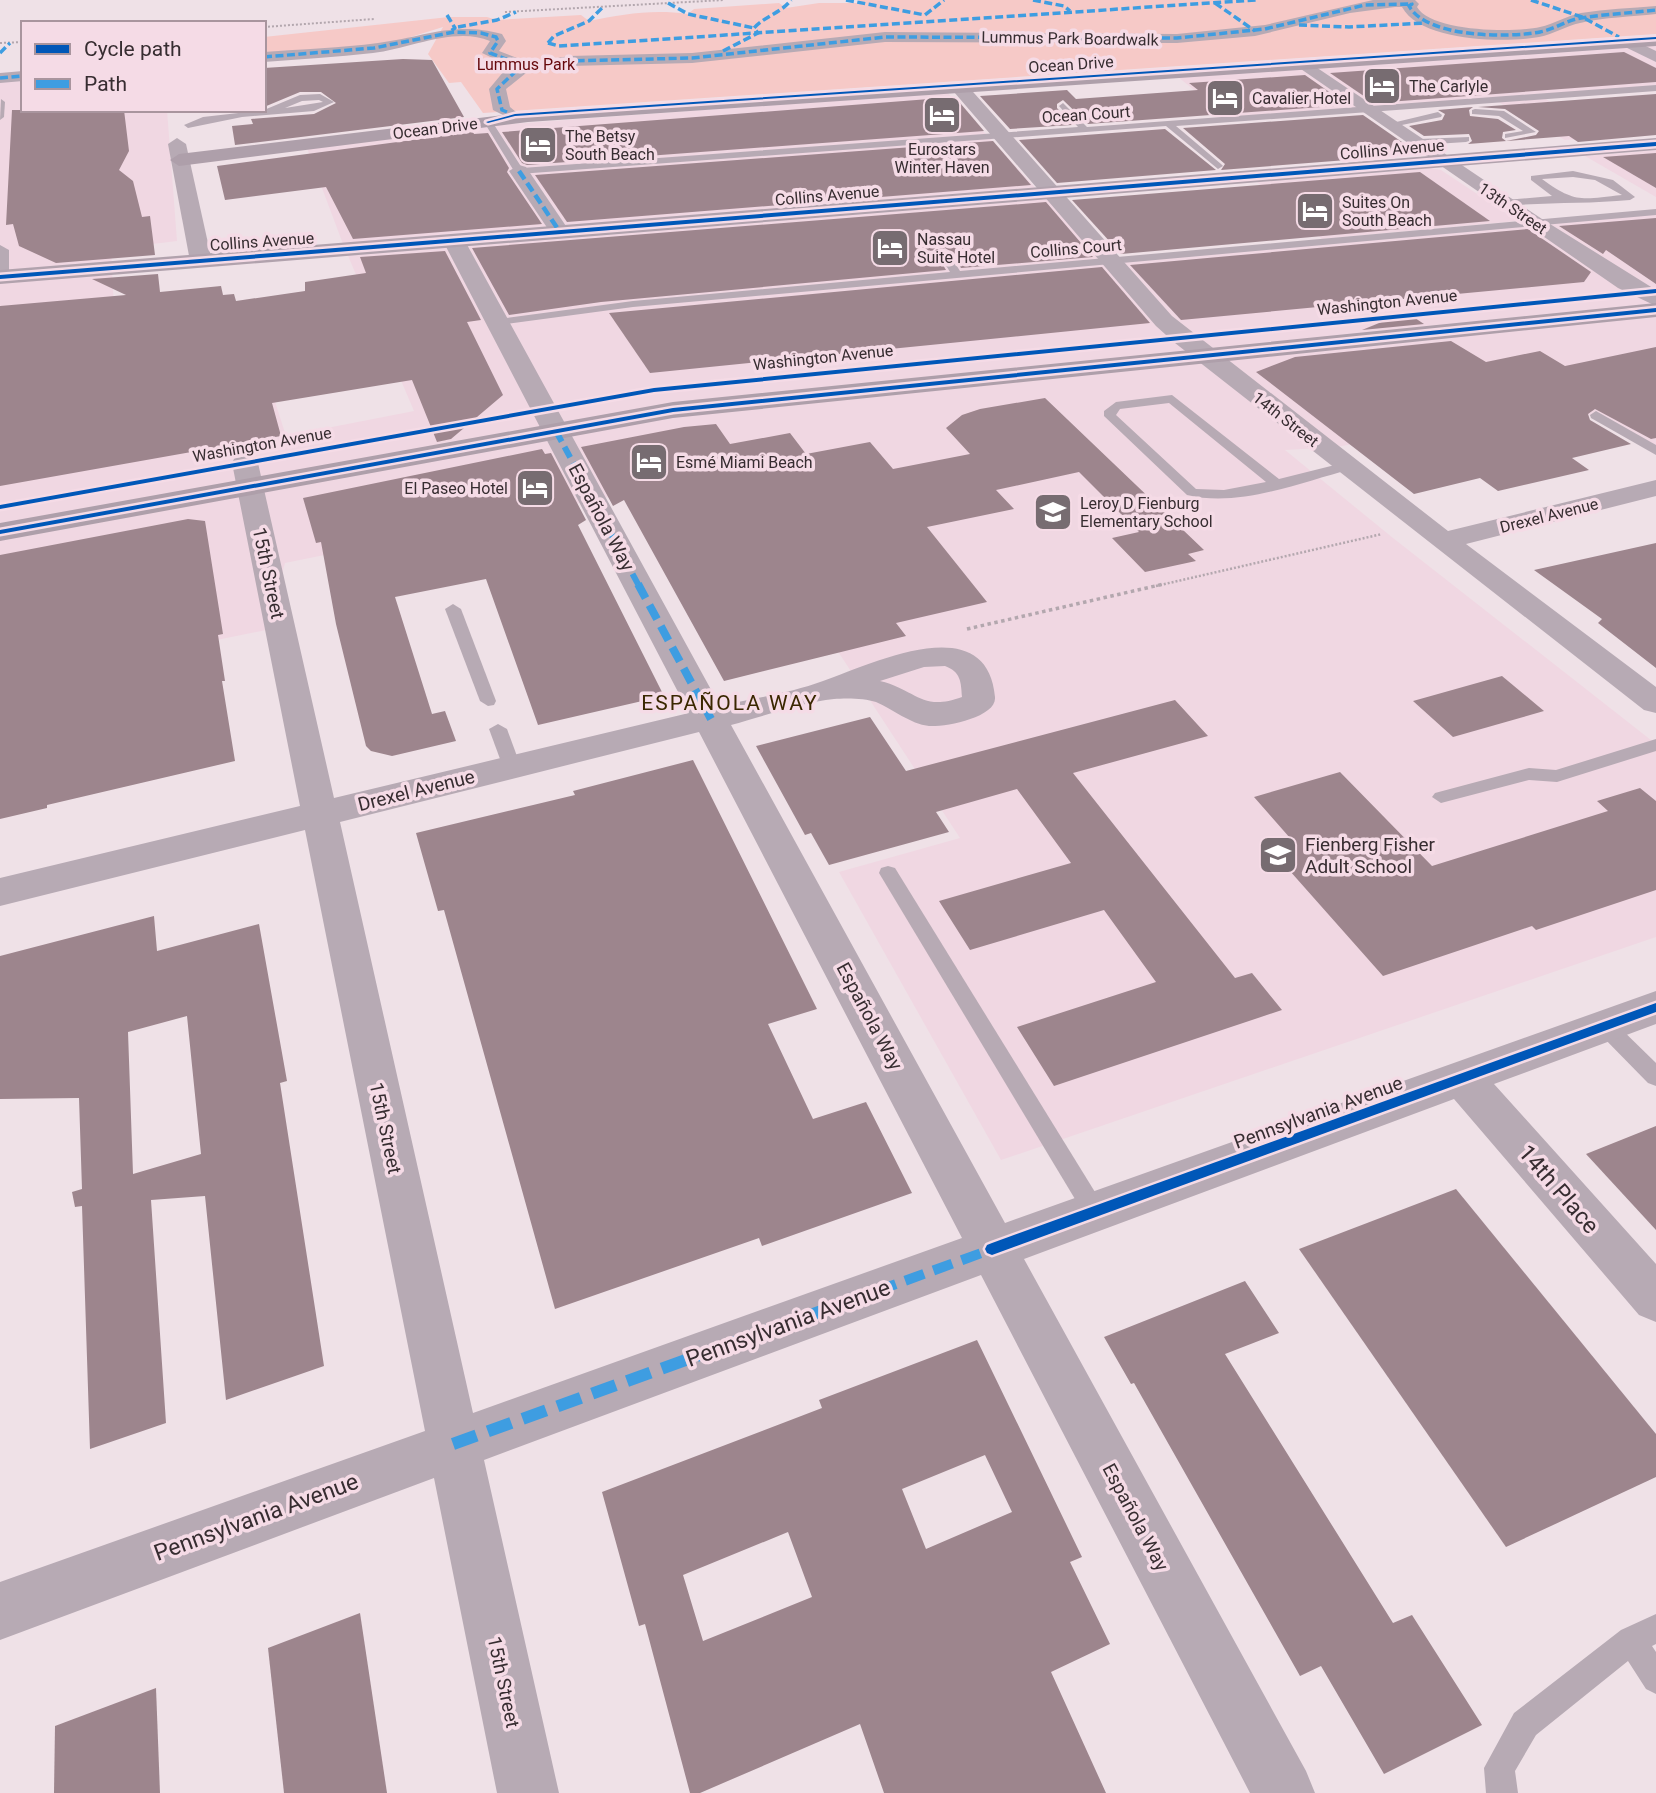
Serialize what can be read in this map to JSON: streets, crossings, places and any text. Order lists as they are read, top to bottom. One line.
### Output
{"streets":{"main road":["Ocean Drive","Collins Avenue","Washington Avenue"],"street":["Lummus Park Boardwalk","13th Street","14th Street","Drexel Avenue","Española Way","15th Street","Pennsylvania Avenue","14th Place"],"lane":["Ocean Court","Collins Court"]},"crossings":[["Ocean Drive","13th Street"],["Ocean Drive","14th Street"],["Ocean Court","13th Street"],["Ocean Court","14th Street"],["Collins Avenue","13th Street"],["Collins Avenue","14th Street"],["Collins Avenue","Española Way"],["13th Street","Collins Court"],["13th Street","Washington Avenue"],["Collins Court","14th Street"],["Collins Court","Española Way"],["Washington Avenue","14th Street"],["Washington Avenue","Española Way"],["Washington Avenue","15th Street"],["14th Street","Drexel Avenue"],["Drexel Avenue","Española Way"],["Drexel Avenue","15th Street"],["Española Way","Pennsylvania Avenue"],["15th Street","Pennsylvania Avenue"],["Pennsylvania Avenue","14th Place"]],"districts":["ESPAÑOLA WAY"],"parks":["Lummus Park"],"places":{"hotel":["The Carlyle","Cavalier Hotel","Eurostars Winter Haven","The Betsy South Beach","Suites On South Beach","Nassau Suite Hotel","Esmé Miami Beach","El Paseo Hotel"],"school or university":["Leroy D Fienburg Elementary School","Fienberg Fisher Adult School"]},"legend":["Cycle path","Path"]}
